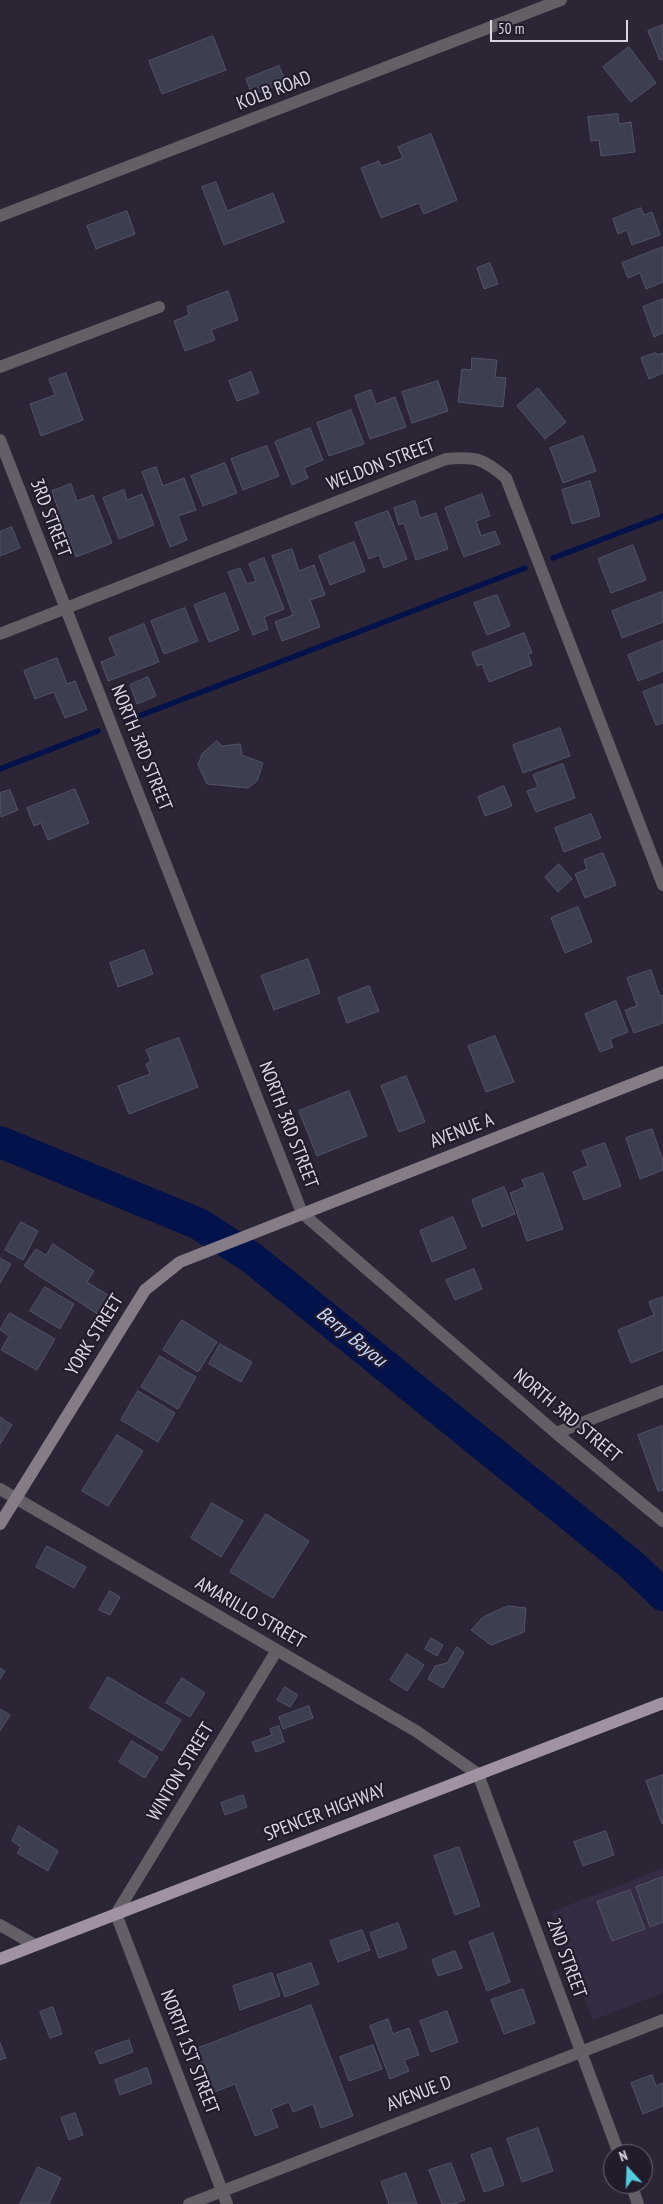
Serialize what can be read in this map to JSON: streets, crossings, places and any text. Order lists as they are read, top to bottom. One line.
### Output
{"streets":{"main road":["SPENCER HIGHWAY"],"street":["KOLB ROAD","WELDON STREET","3RD STREET","NORTH 3RD STREET","AVENUE A","YORK STREET","AMARILLO STREET","WINTON STREET","2ND STREET","NORTH 1ST STREET","AVENUE D"]},"crossings":[["WELDON STREET","3RD STREET"],["WELDON STREET","NORTH 3RD STREET"],["3RD STREET","NORTH 3RD STREET"],["NORTH 3RD STREET","AVENUE A"],["AVENUE A","YORK STREET"],["YORK STREET","AMARILLO STREET"],["AMARILLO STREET","WINTON STREET"],["AMARILLO STREET","SPENCER HIGHWAY"],["AMARILLO STREET","2ND STREET"],["WINTON STREET","SPENCER HIGHWAY"],["WINTON STREET","NORTH 1ST STREET"],["SPENCER HIGHWAY","2ND STREET"],["SPENCER HIGHWAY","NORTH 1ST STREET"],["2ND STREET","AVENUE D"],["NORTH 1ST STREET","AVENUE D"]],"water":["Berry Bayou"],"scale_bar":"50 m","north":"top"}
